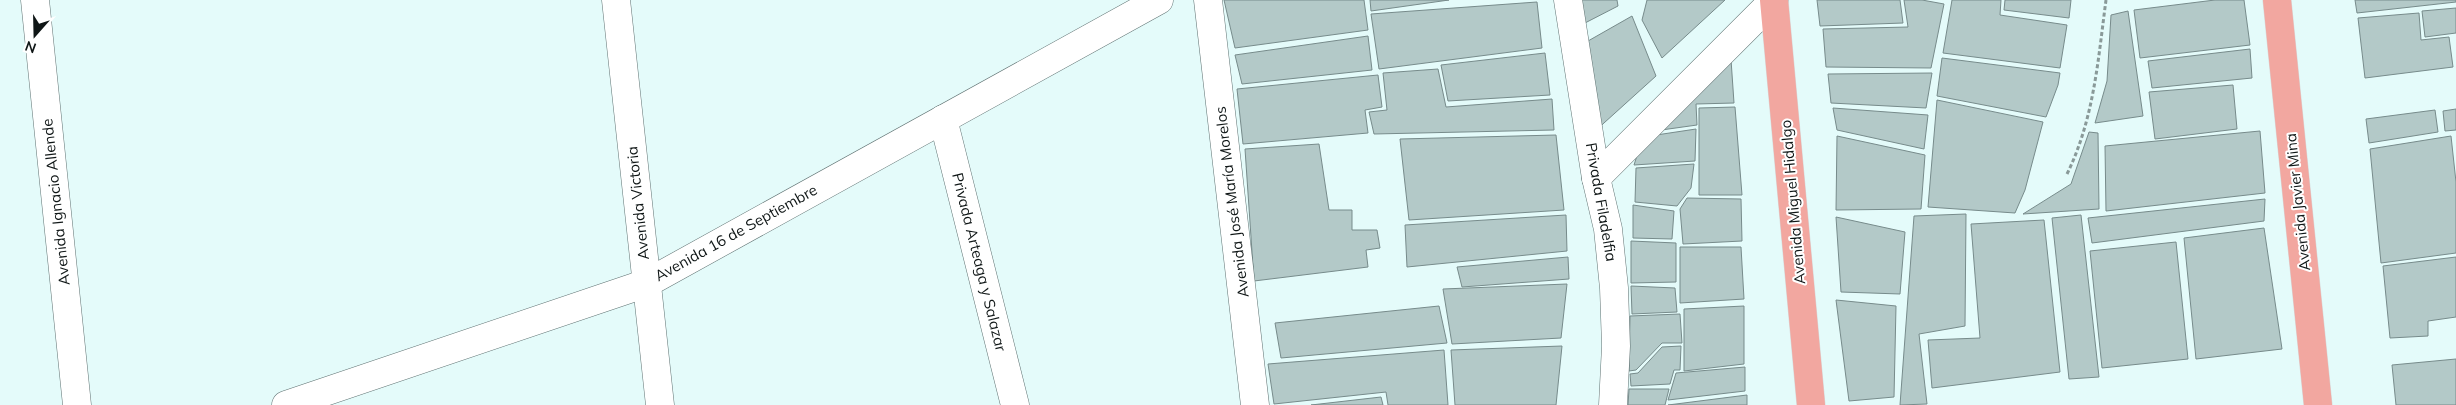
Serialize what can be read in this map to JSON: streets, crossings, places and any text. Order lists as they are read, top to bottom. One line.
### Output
{"streets":{"main road":["Avenida Miguel Hidalgo","Avenida Javier Mina"],"street":["Avenida Ignacio Allende","Avenida José María Morelos","Privada Filadelfia","Avenida Victoria","Avenida 16 de Septiembre","Privada Arteaga y Salazar"]},"crossings":[["Avenida Victoria","Avenida 16 de Septiembre"],["Avenida 16 de Septiembre","Privada Arteaga y Salazar"]],"north":"bottom"}
